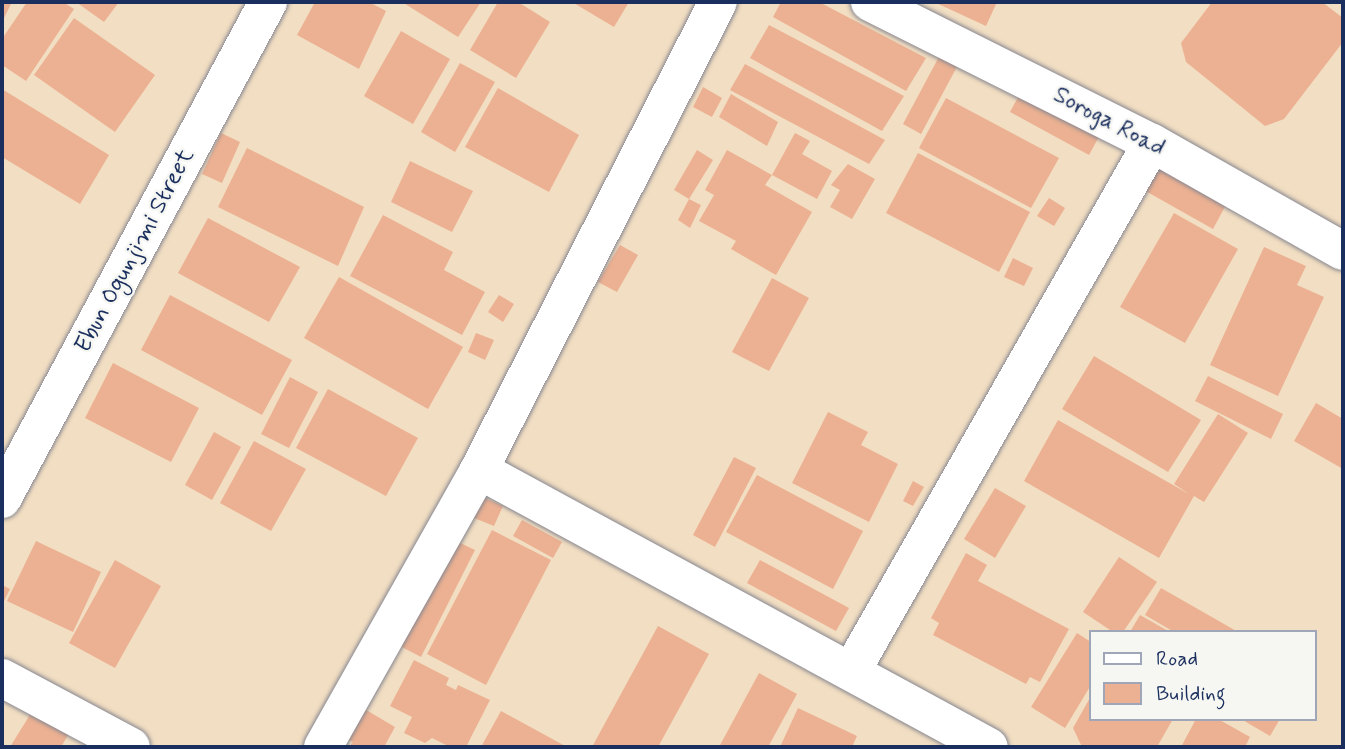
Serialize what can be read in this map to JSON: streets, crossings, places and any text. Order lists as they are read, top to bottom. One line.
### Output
{"streets":{"street":["Soroga Road","Ebun Ogunjimi Street"]},"legend":["Road","Building"]}
